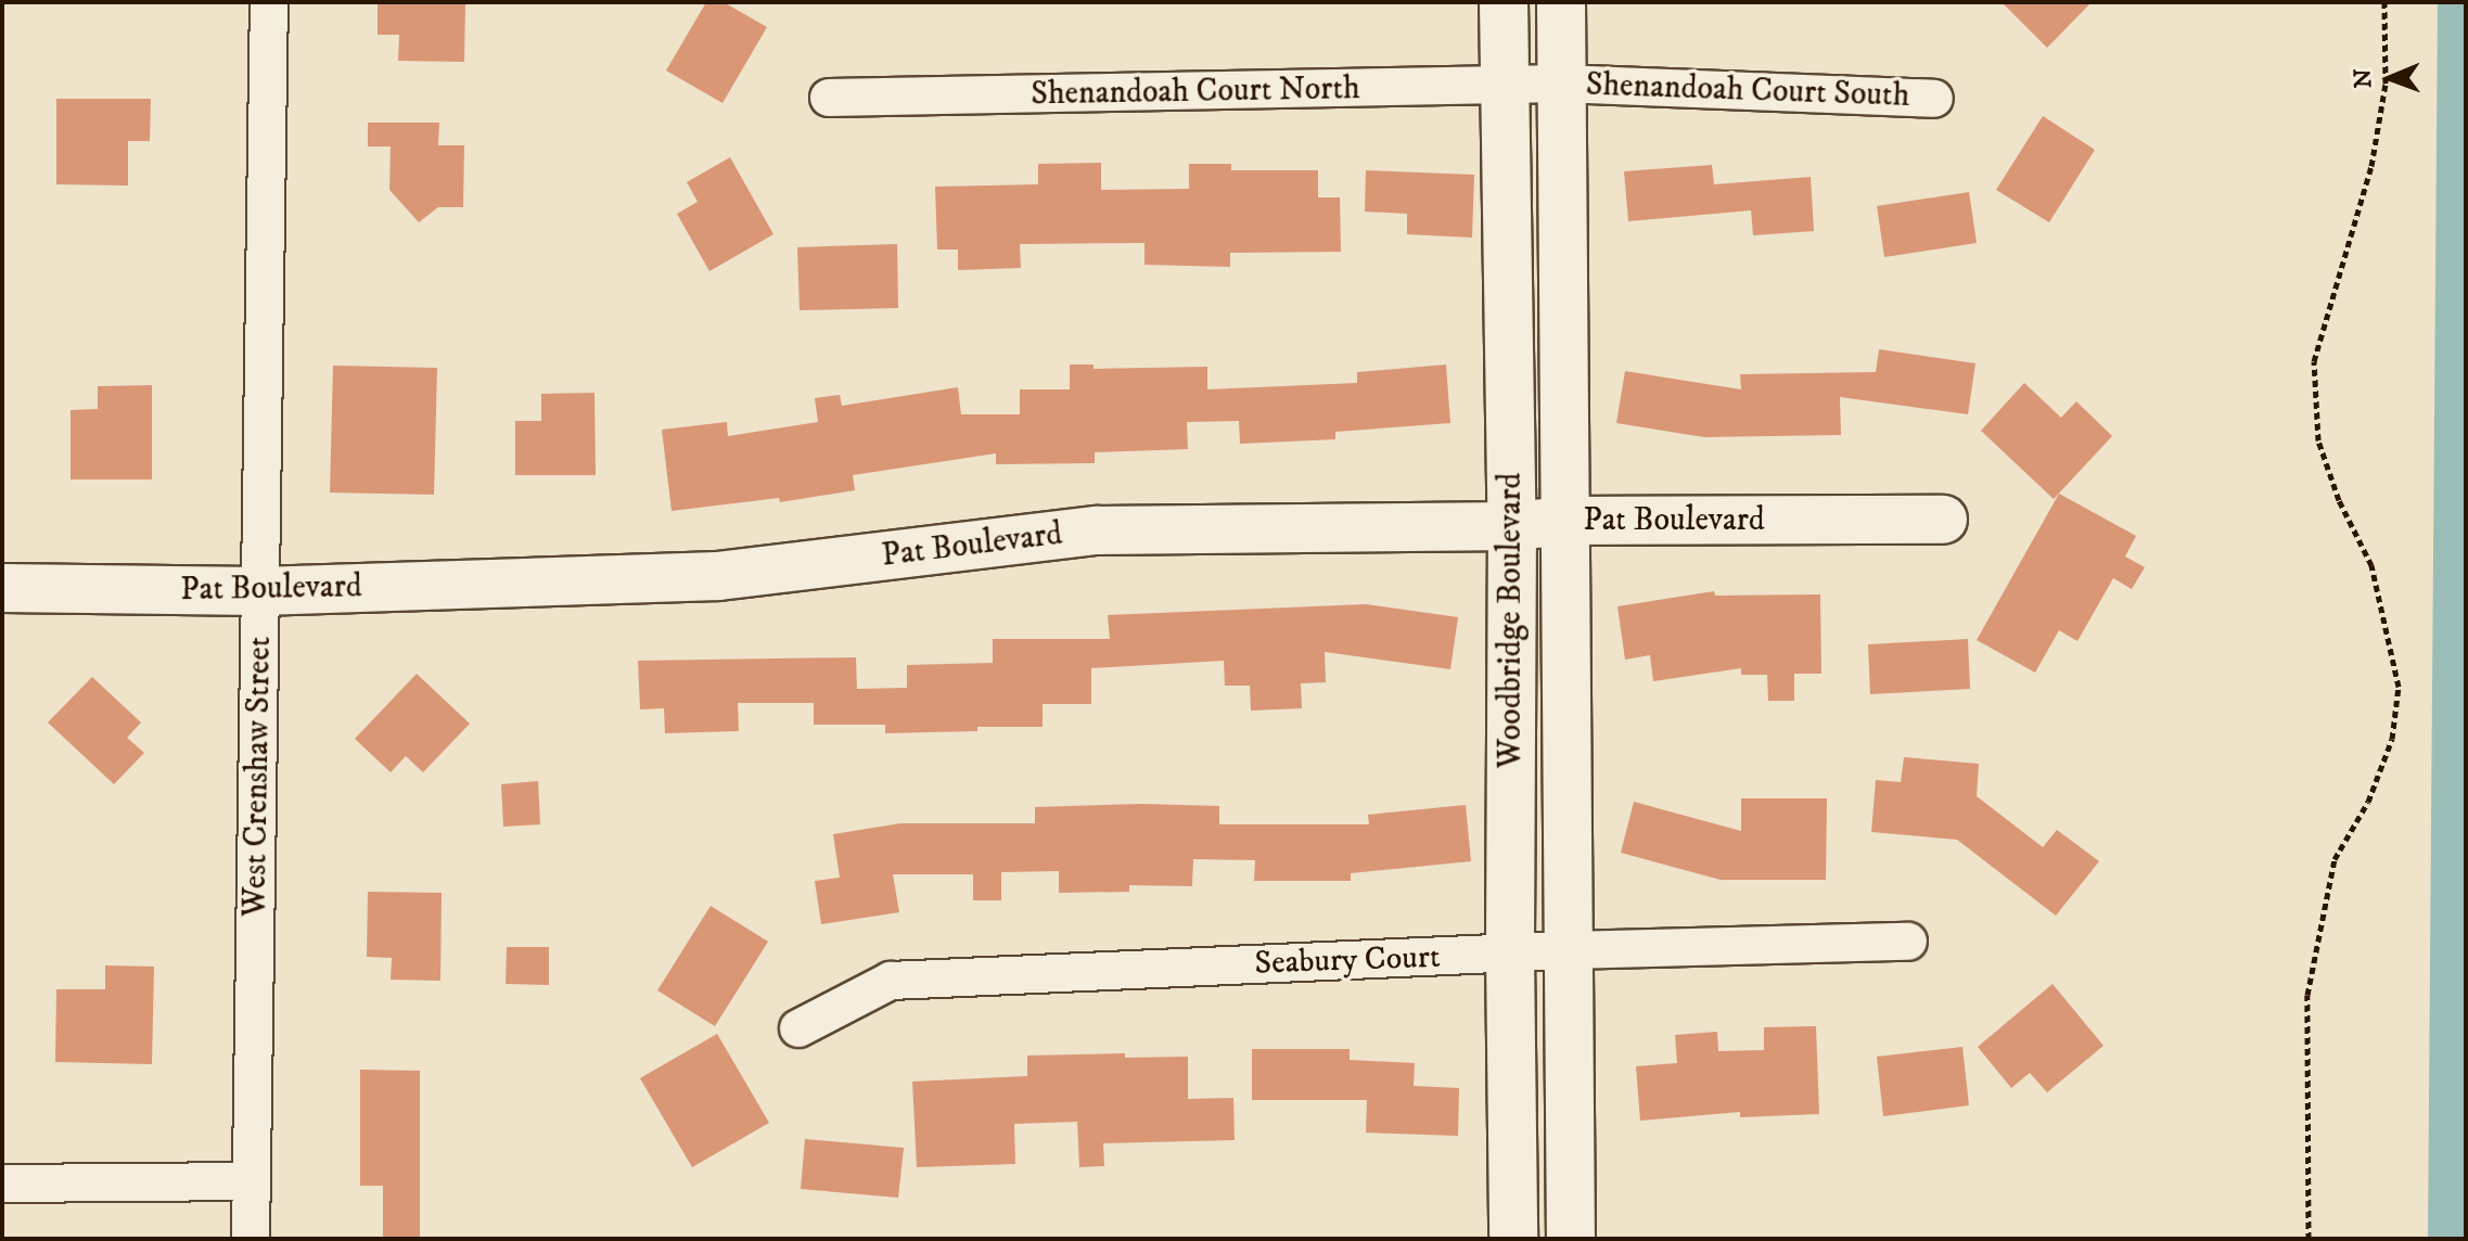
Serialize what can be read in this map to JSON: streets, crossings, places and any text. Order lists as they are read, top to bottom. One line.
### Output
{"streets":{"street":["Shenandoah Court South","Shenandoah Court North","Pat Boulevard","Woodbridge Boulevard","West Crenshaw Street","Seabury Court"]},"crossings":[["Shenandoah Court South","Shenandoah Court North"],["Shenandoah Court South","Woodbridge Boulevard"],["Shenandoah Court North","Woodbridge Boulevard"],["Pat Boulevard","Woodbridge Boulevard"],["Pat Boulevard","West Crenshaw Street"],["Woodbridge Boulevard","Seabury Court"]],"north":"left"}
